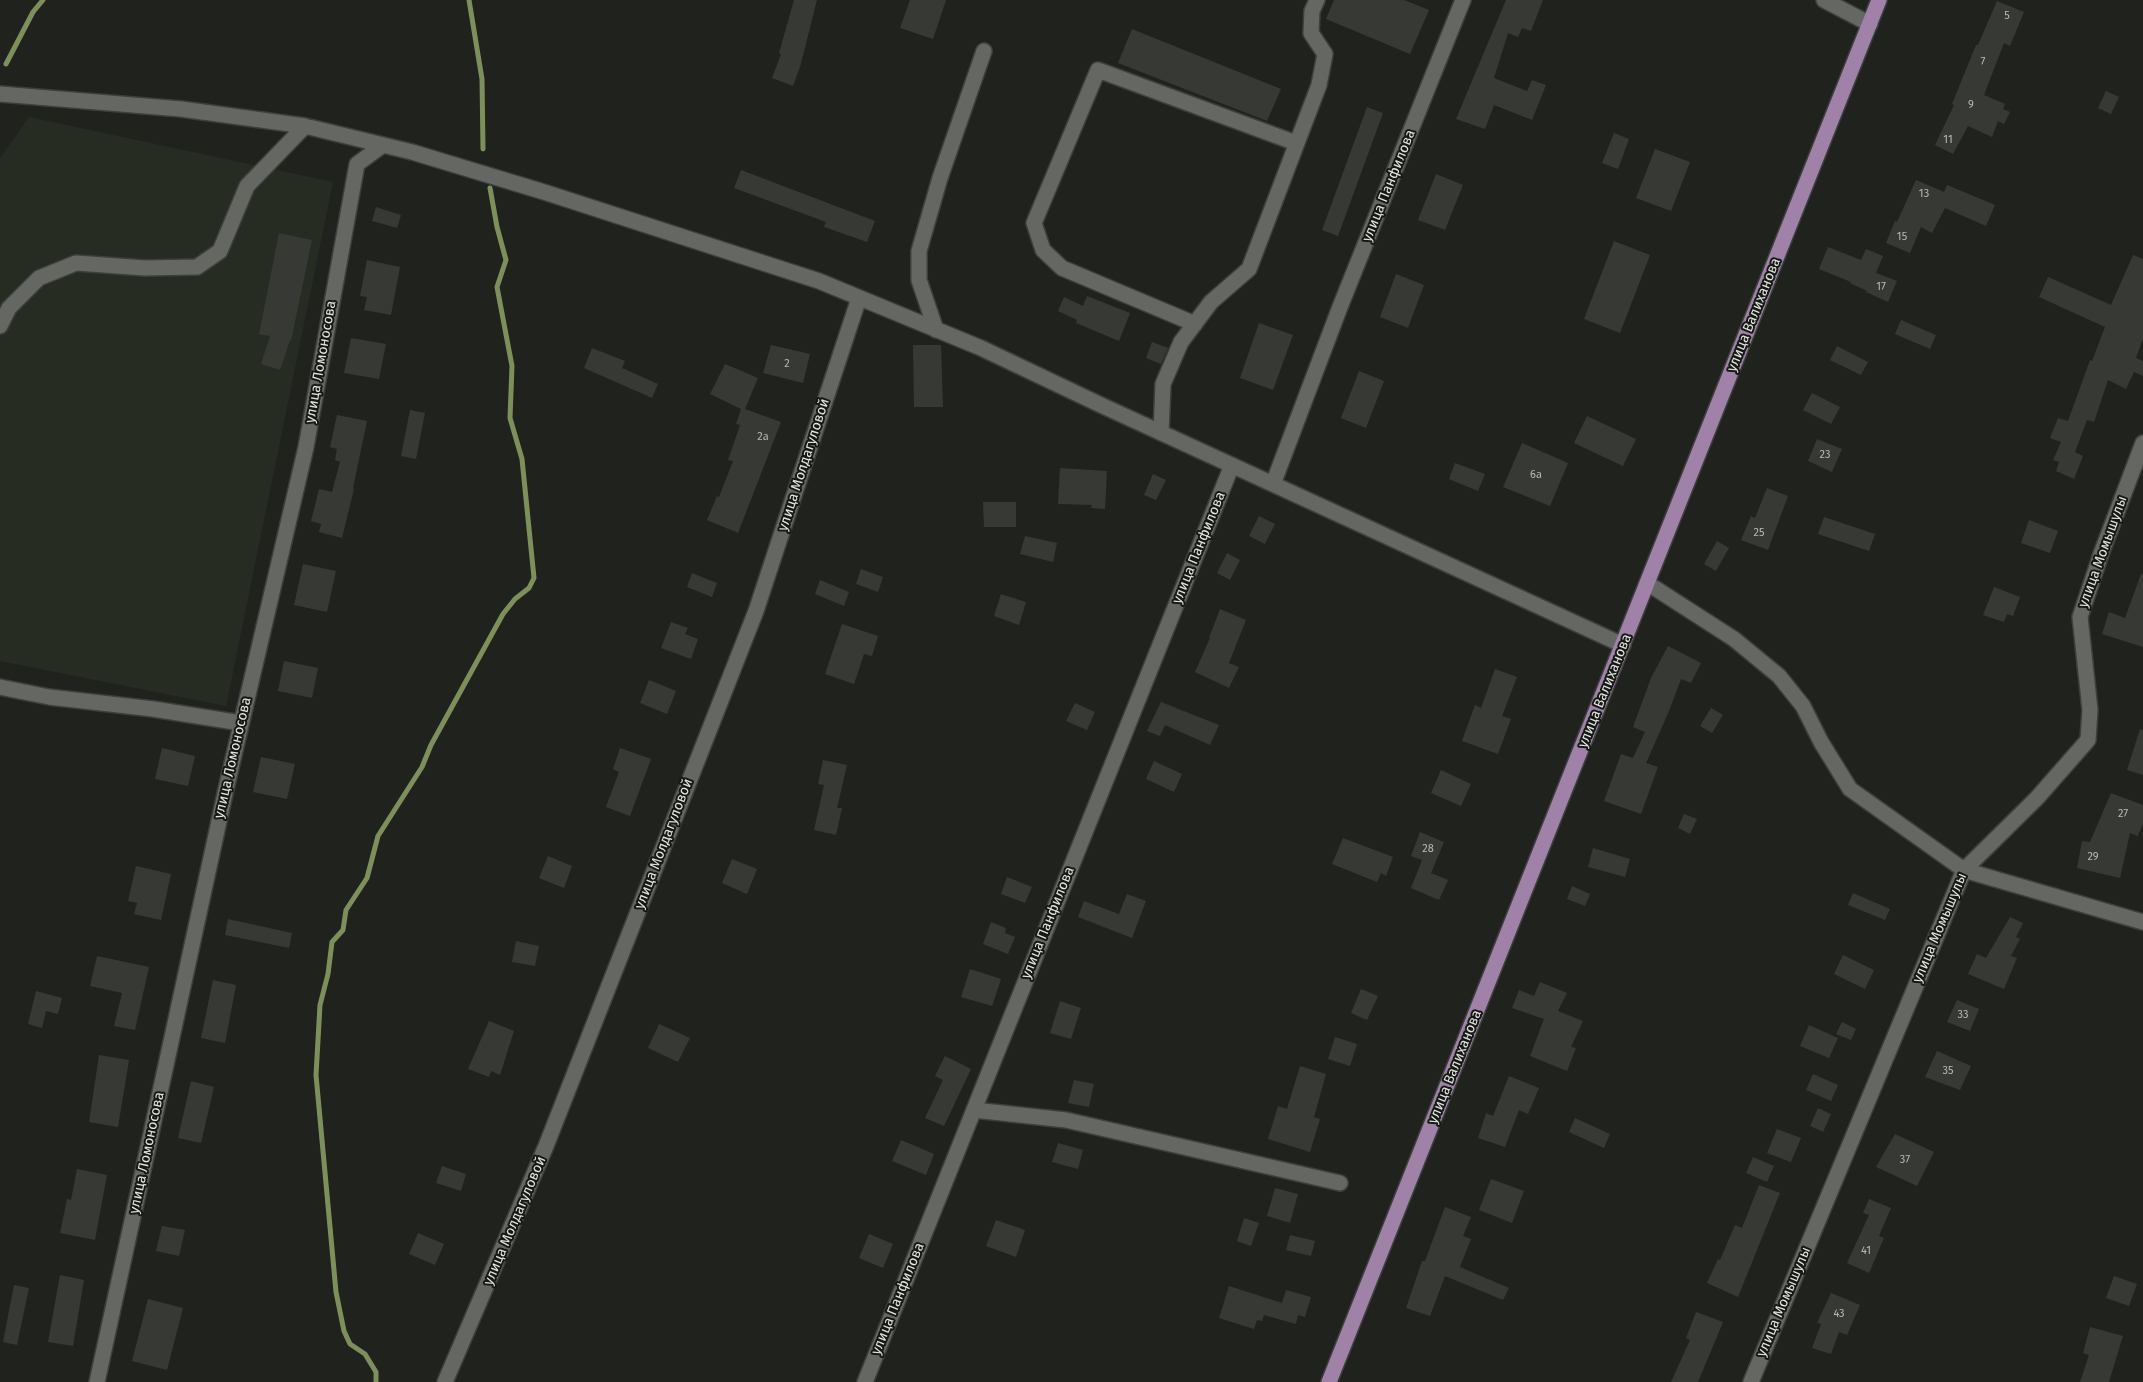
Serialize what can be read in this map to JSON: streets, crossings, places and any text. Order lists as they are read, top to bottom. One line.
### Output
{"streets":{"main road":["улица Валиханова"],"street":["улица Панфилова","улица Ломоносова","улица Молдагуловой","улица Момышулы"]},"house_numbers":["5","7","9","11","13","15","17","2","2а","23","6а","25","27","28","29","33","35","37","41","43"]}
